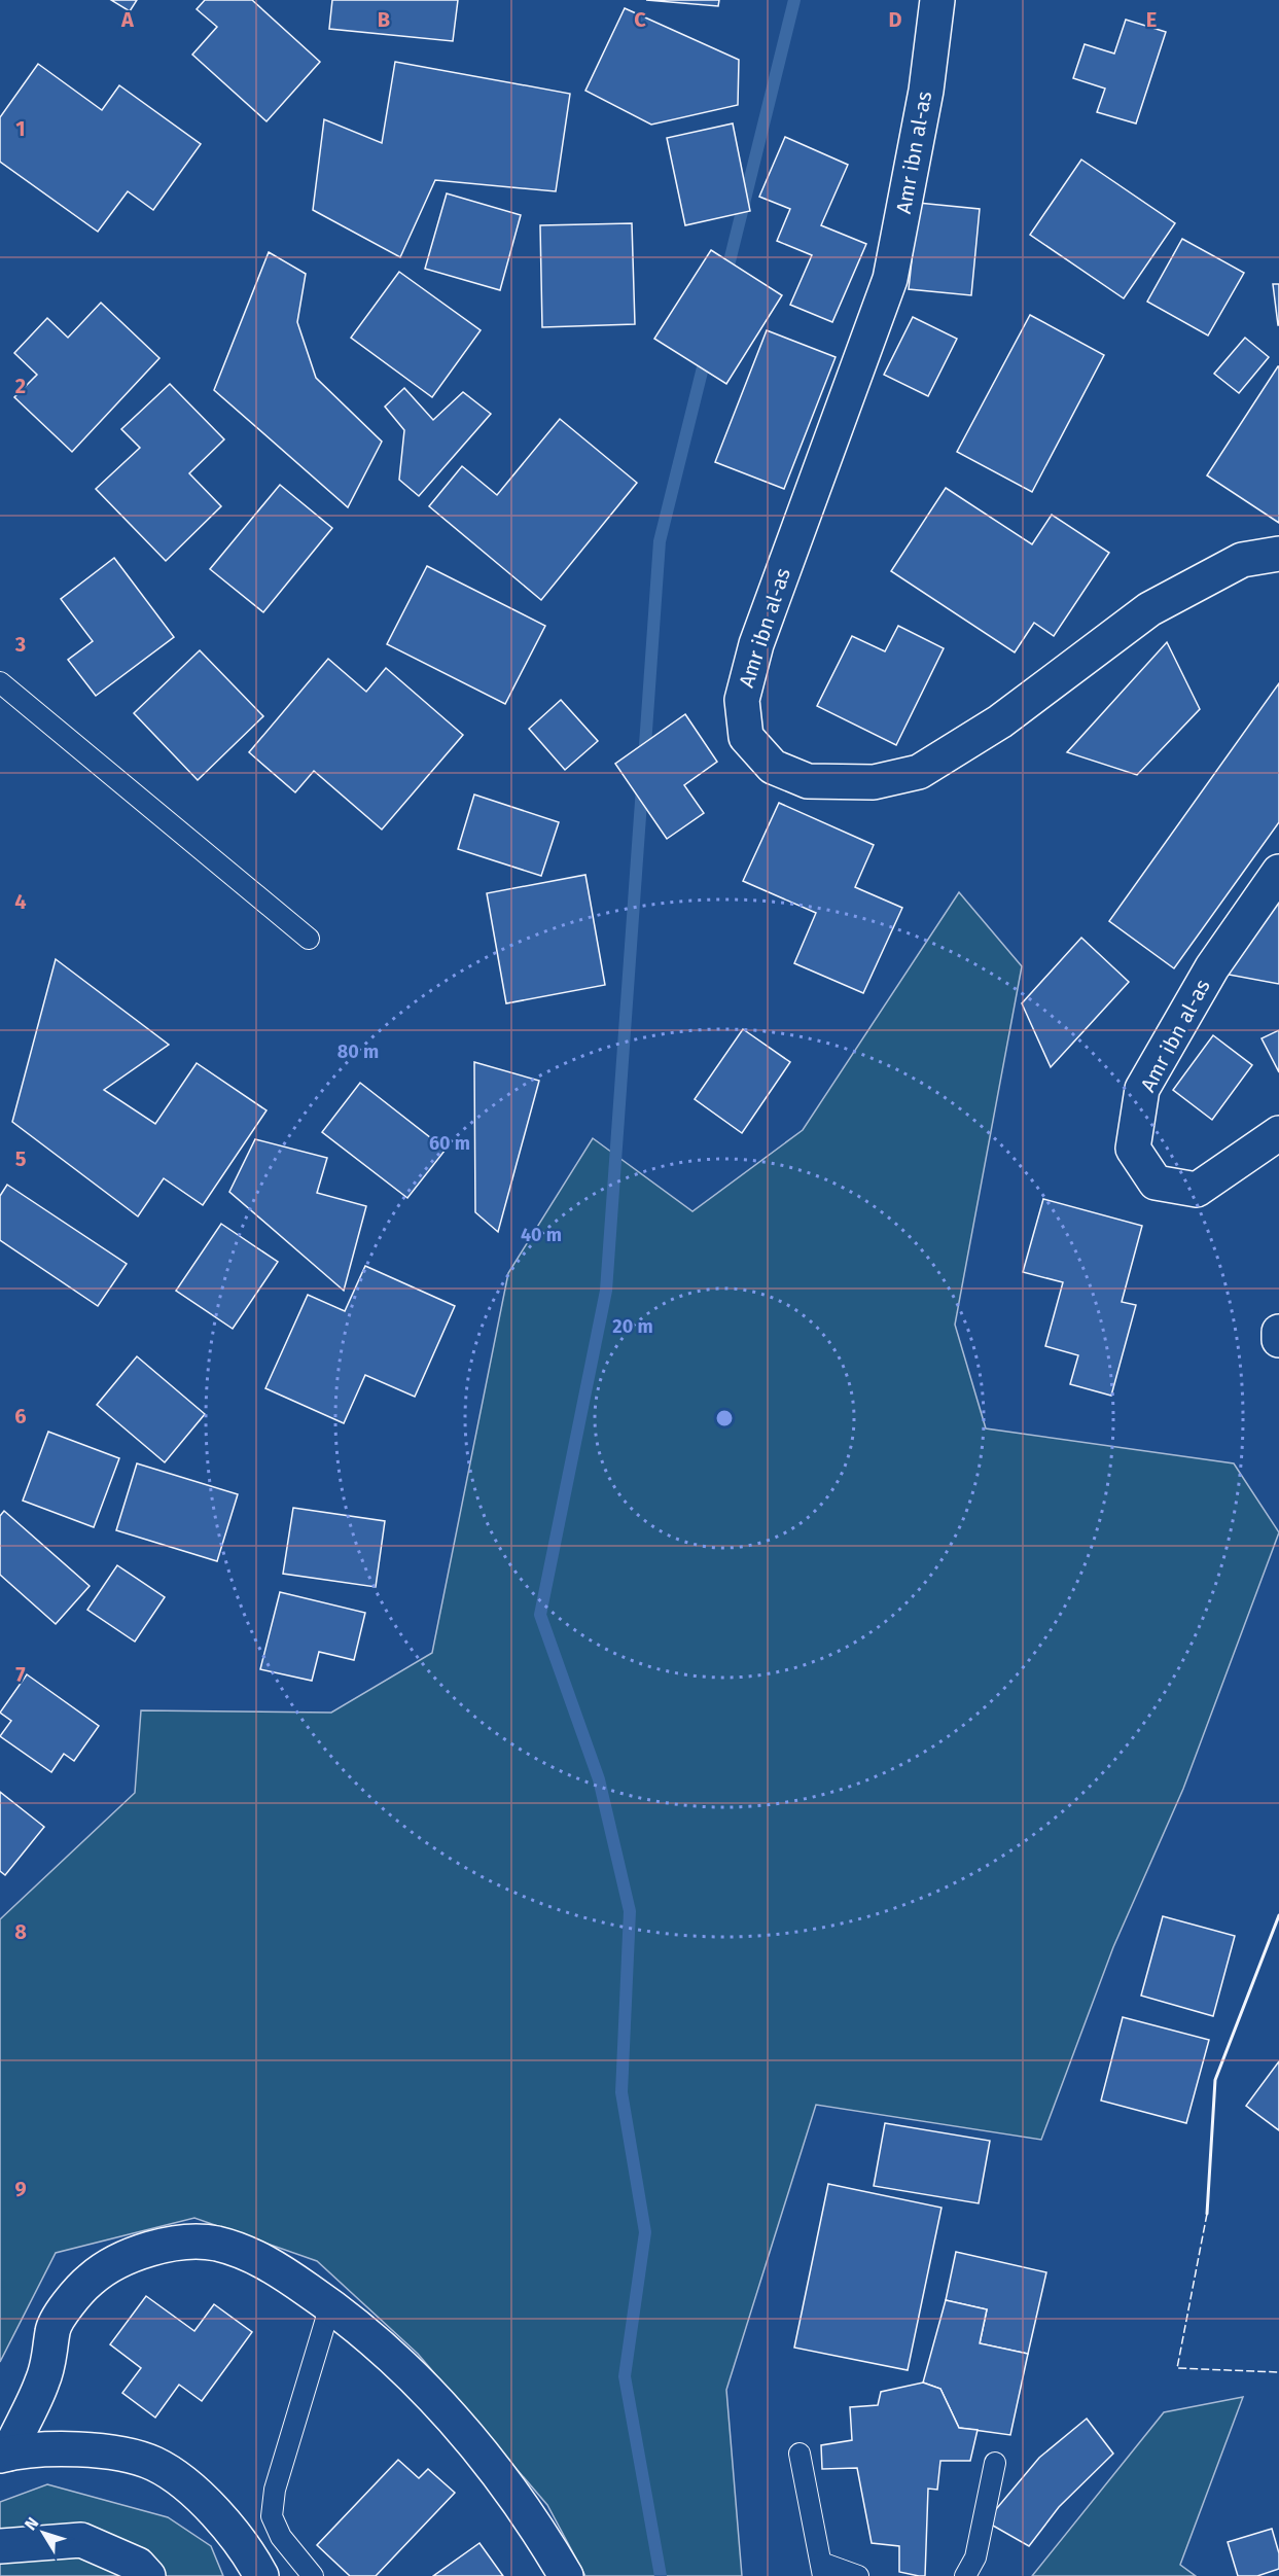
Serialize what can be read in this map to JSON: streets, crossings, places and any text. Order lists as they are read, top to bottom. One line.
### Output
{"streets":{"street":["Amr ibn al-as"]},"north":"top left","grid":{"columns":["A","B","C","D","E"],"rows":["1","2","3","4","5","6","7","8","9"]},"rings":["80 m","60 m","40 m","20 m"]}
